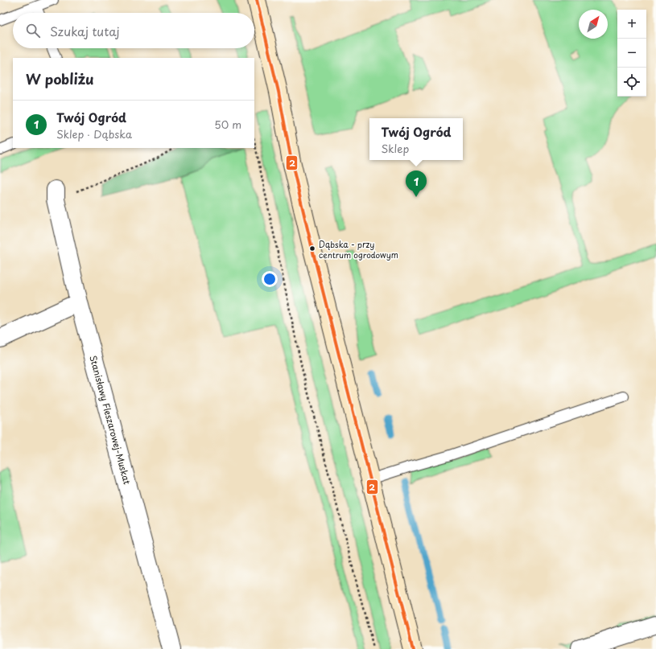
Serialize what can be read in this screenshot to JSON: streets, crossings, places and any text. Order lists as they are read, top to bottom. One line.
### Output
{"streets":{"street":["Stanisławy Fleszarowej-Muskat"]},"places":["Dąbska - przy centrum ogrodowym"],"lines":["transit line 2"],"north":"top right","page":{"map_buttons":["+","−"],"search":"Szukaj tutaj","heading":"W pobliżu","list":[{"mark":"1","name":"Twój Ogród","note":"Sklep · Dąbska","value":"50 m"}],"popup":["Twój Ogród","Sklep"],"pins":"1"}}
